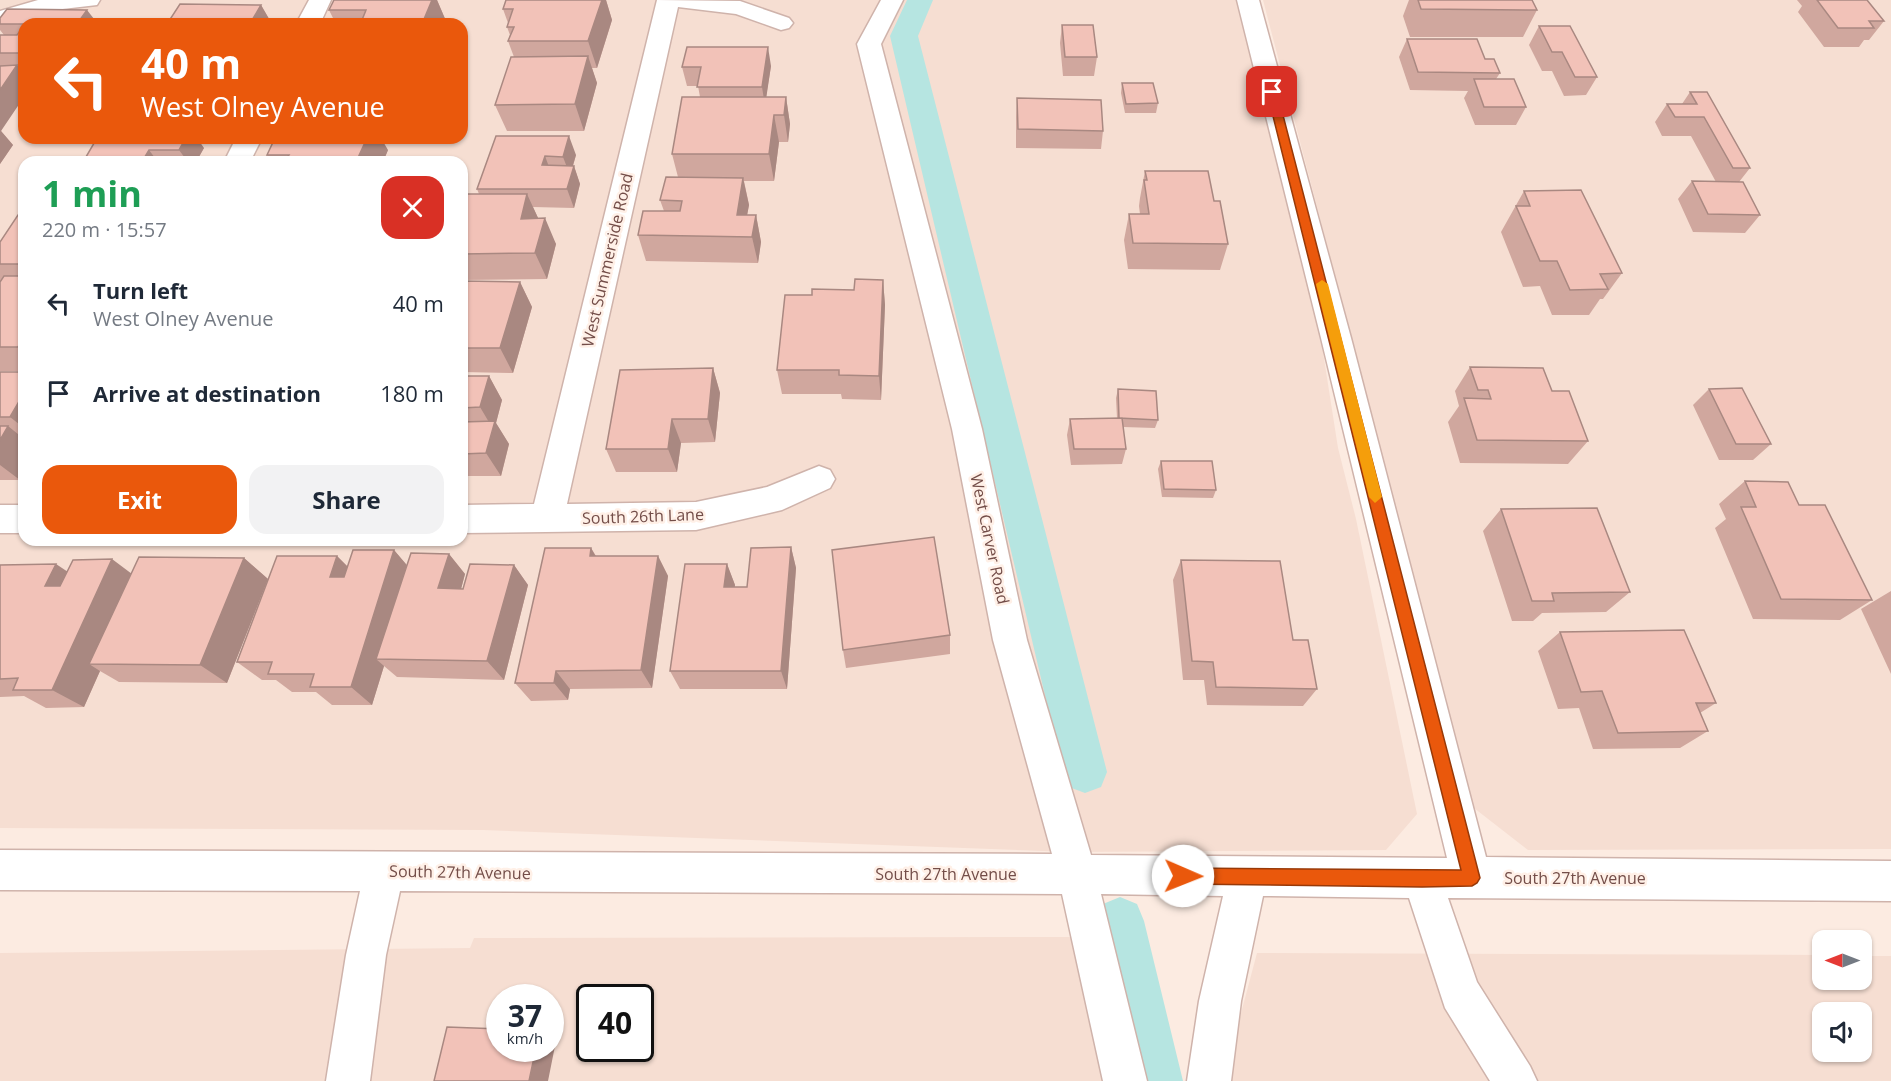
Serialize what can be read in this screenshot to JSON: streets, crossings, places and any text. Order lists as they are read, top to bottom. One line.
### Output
{"streets":{"street":["West Summerside Road","South 26th Lane","West Carver Road","South 27th Avenue"]},"crossings":[["West Summerside Road","South 26th Lane"],["West Carver Road","South 27th Avenue"]],"north":"left","page":{"turn":["40 m","West Olney Avenue"],"heading":["1 min","220 m · 15:57"],"list":[{"name":"Turn left","note":"West Olney Avenue","value":"40 m"},{"name":"Arrive at destination","value":"180 m"}],"buttons":["Exit","Share"],"speed":"37 km/h","limit":"40"}}
